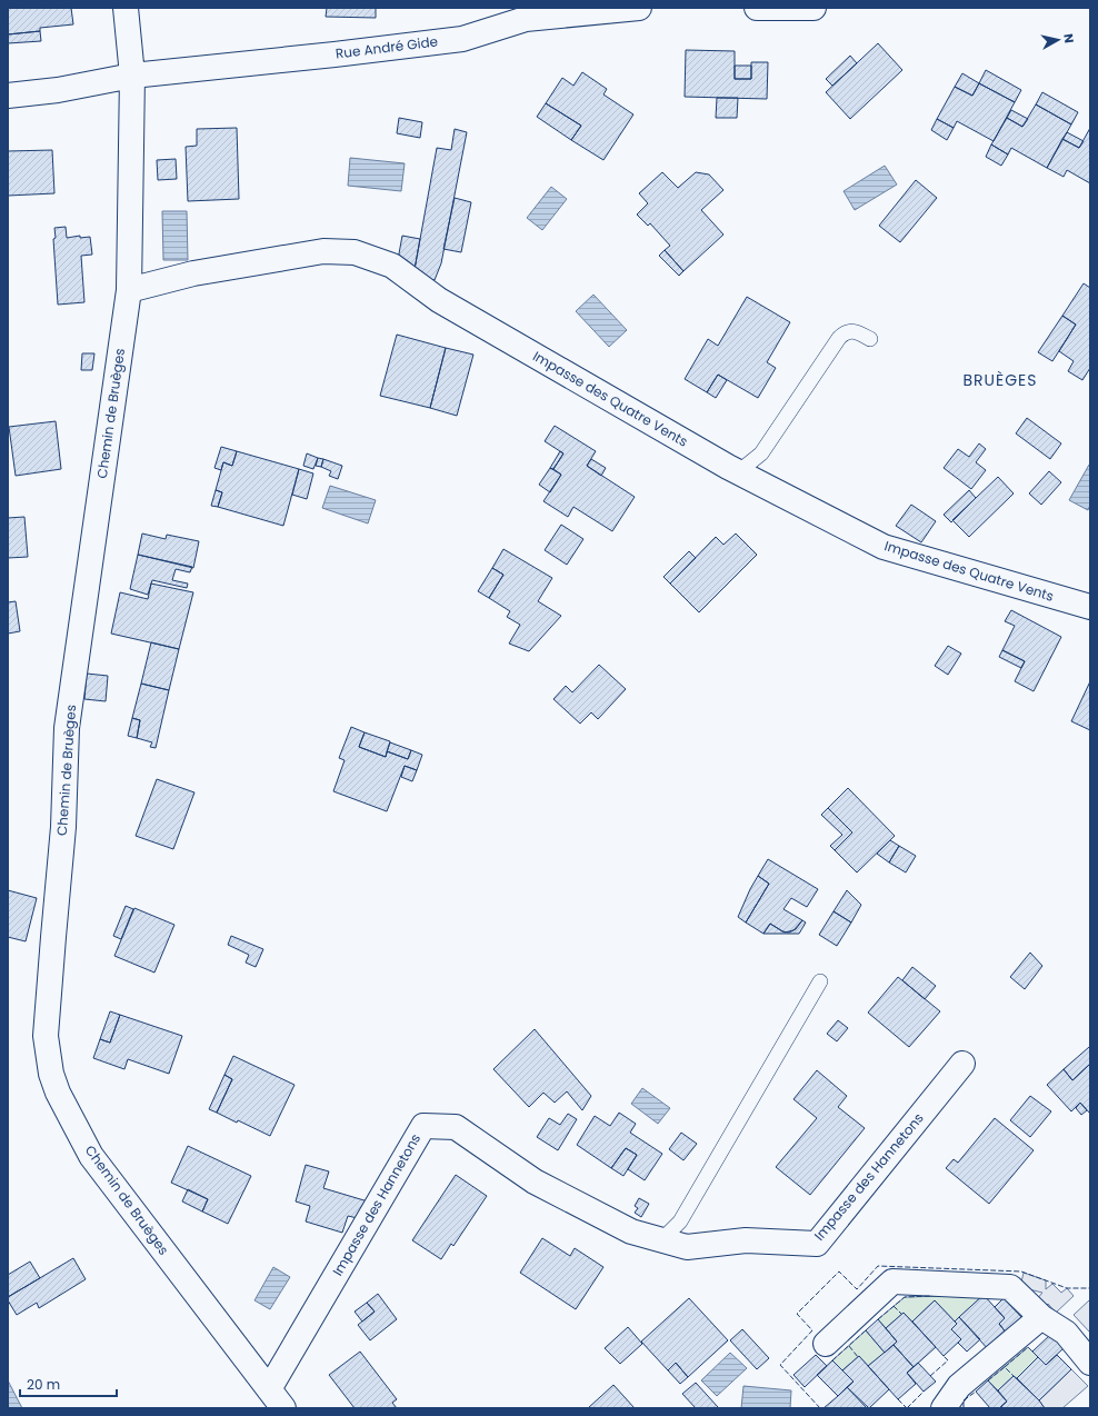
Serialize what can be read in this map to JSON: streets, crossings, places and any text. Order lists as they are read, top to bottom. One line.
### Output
{"streets":{"street":["Rue André Gide","Impasse des Quatre Vents","Chemin de Bruèges","Impasse des Hannetons"]},"crossings":[["Rue André Gide","Chemin de Bruèges"],["Impasse des Quatre Vents","Chemin de Bruèges"],["Chemin de Bruèges","Impasse des Hannetons"]],"districts":["BRUÈGES"],"scale_bar":"20 m","north":"right"}
